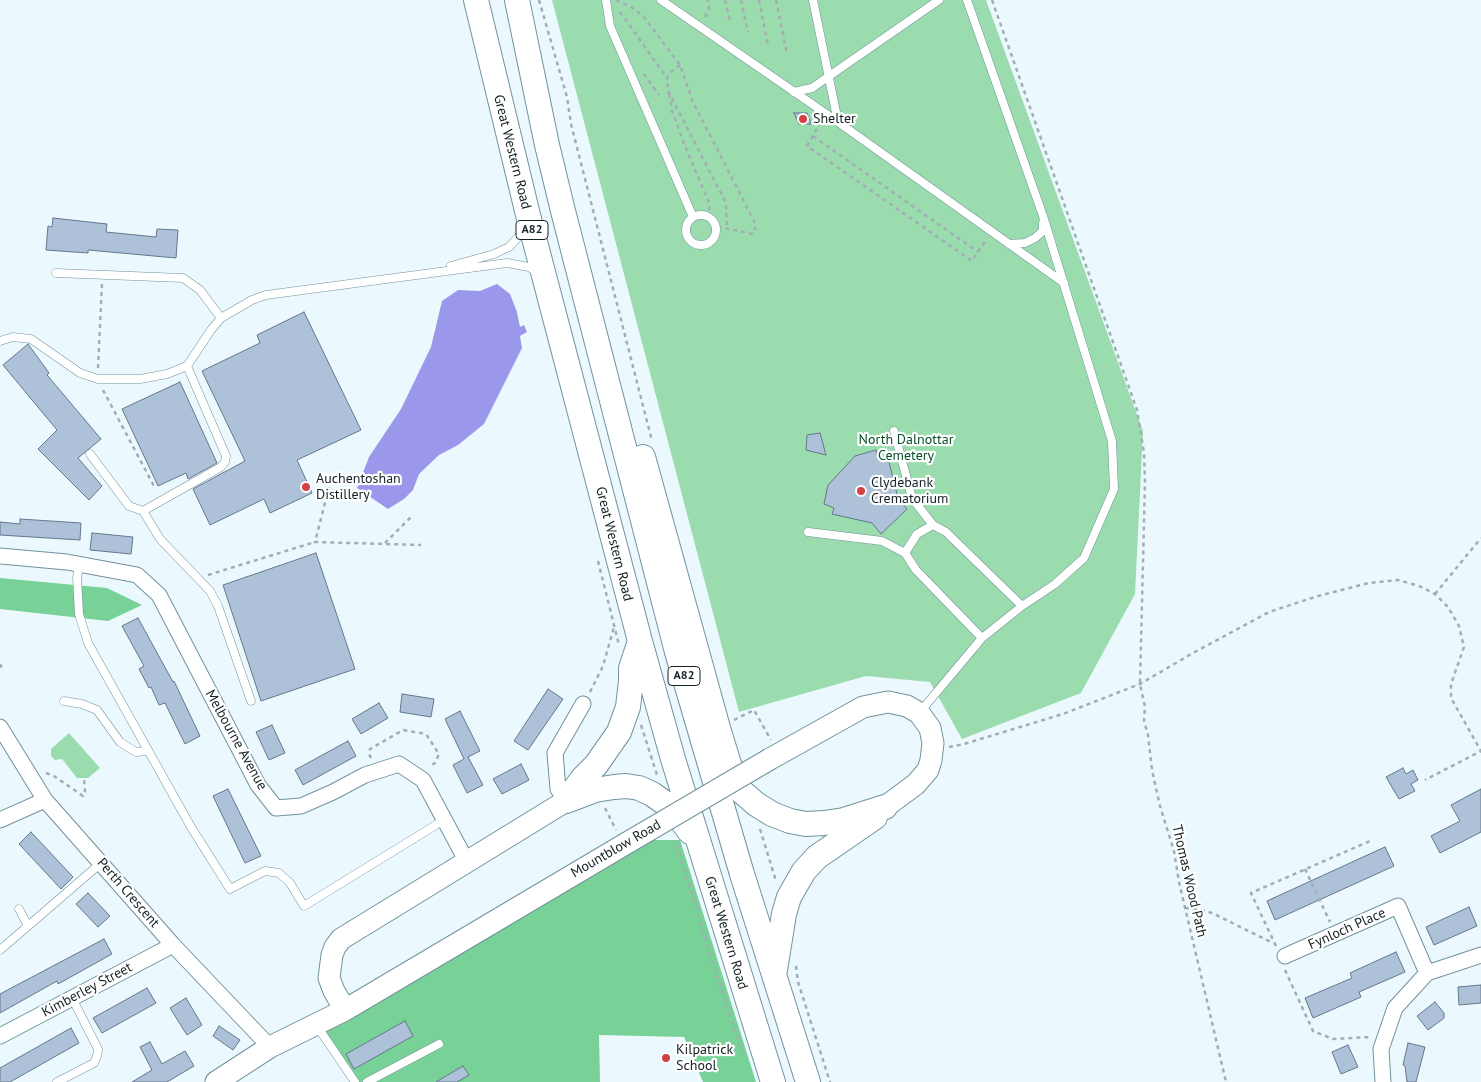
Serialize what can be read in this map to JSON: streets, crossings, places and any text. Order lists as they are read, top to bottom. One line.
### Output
{"streets":{"main road":["Great Western Road","A82"],"street":["Melbourne Avenue","Mountblow Road","Perth Crescent","Fynloch Place","Kimberley Street"],"path":["Thomas Wood Path"]},"crossings":[["Great Western Road","A82"],["Mountblow Road","Perth Crescent"],["Perth Crescent","Kimberley Street"]],"parks":["North Dalnottar Cemetery"],"places":["Shelter","Auchentoshan Distillery","Clydebank Crematorium","Kilpatrick School"]}
